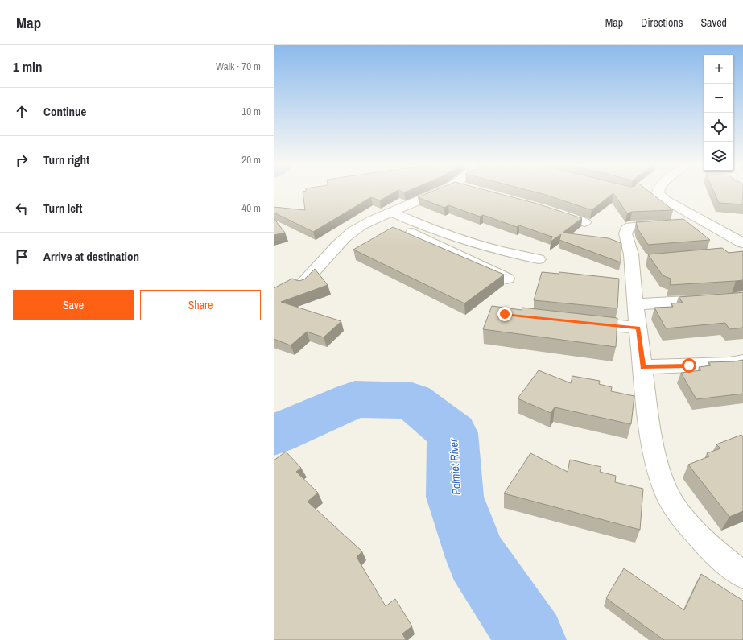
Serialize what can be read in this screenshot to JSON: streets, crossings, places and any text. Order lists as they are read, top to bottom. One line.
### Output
{"water":["Palmiet River"],"page":{"header":"Map","nav":["Map","Directions","Saved"],"heading":["1 min","Walk · 70 m"],"map_buttons":["+","−"],"list":[["Continue","10 m"],["Turn right","20 m"],["Turn left","40 m"],"Arrive at destination"],"buttons":["Save","Share"]}}
